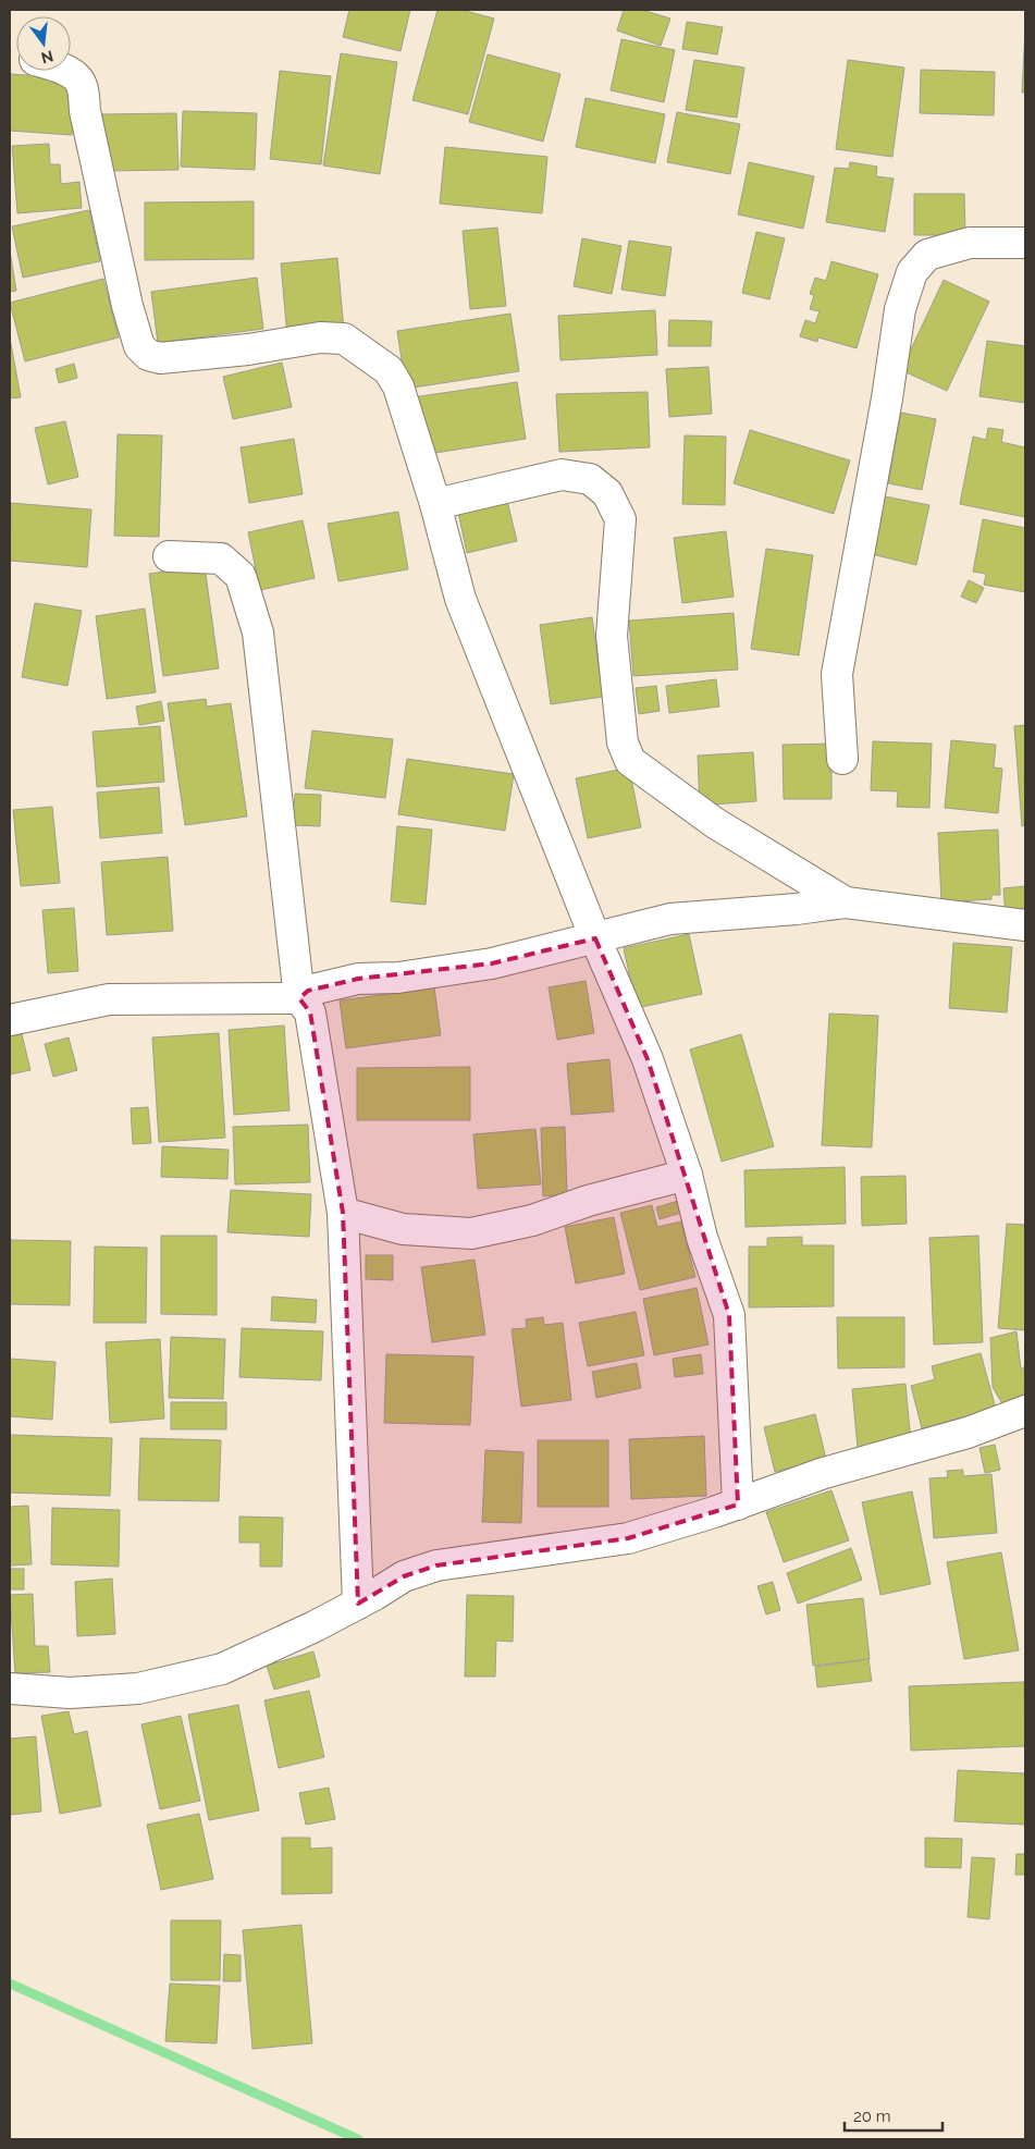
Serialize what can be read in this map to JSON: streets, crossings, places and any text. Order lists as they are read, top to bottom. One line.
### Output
{"scale_bar":"20 m","north":"bottom"}
